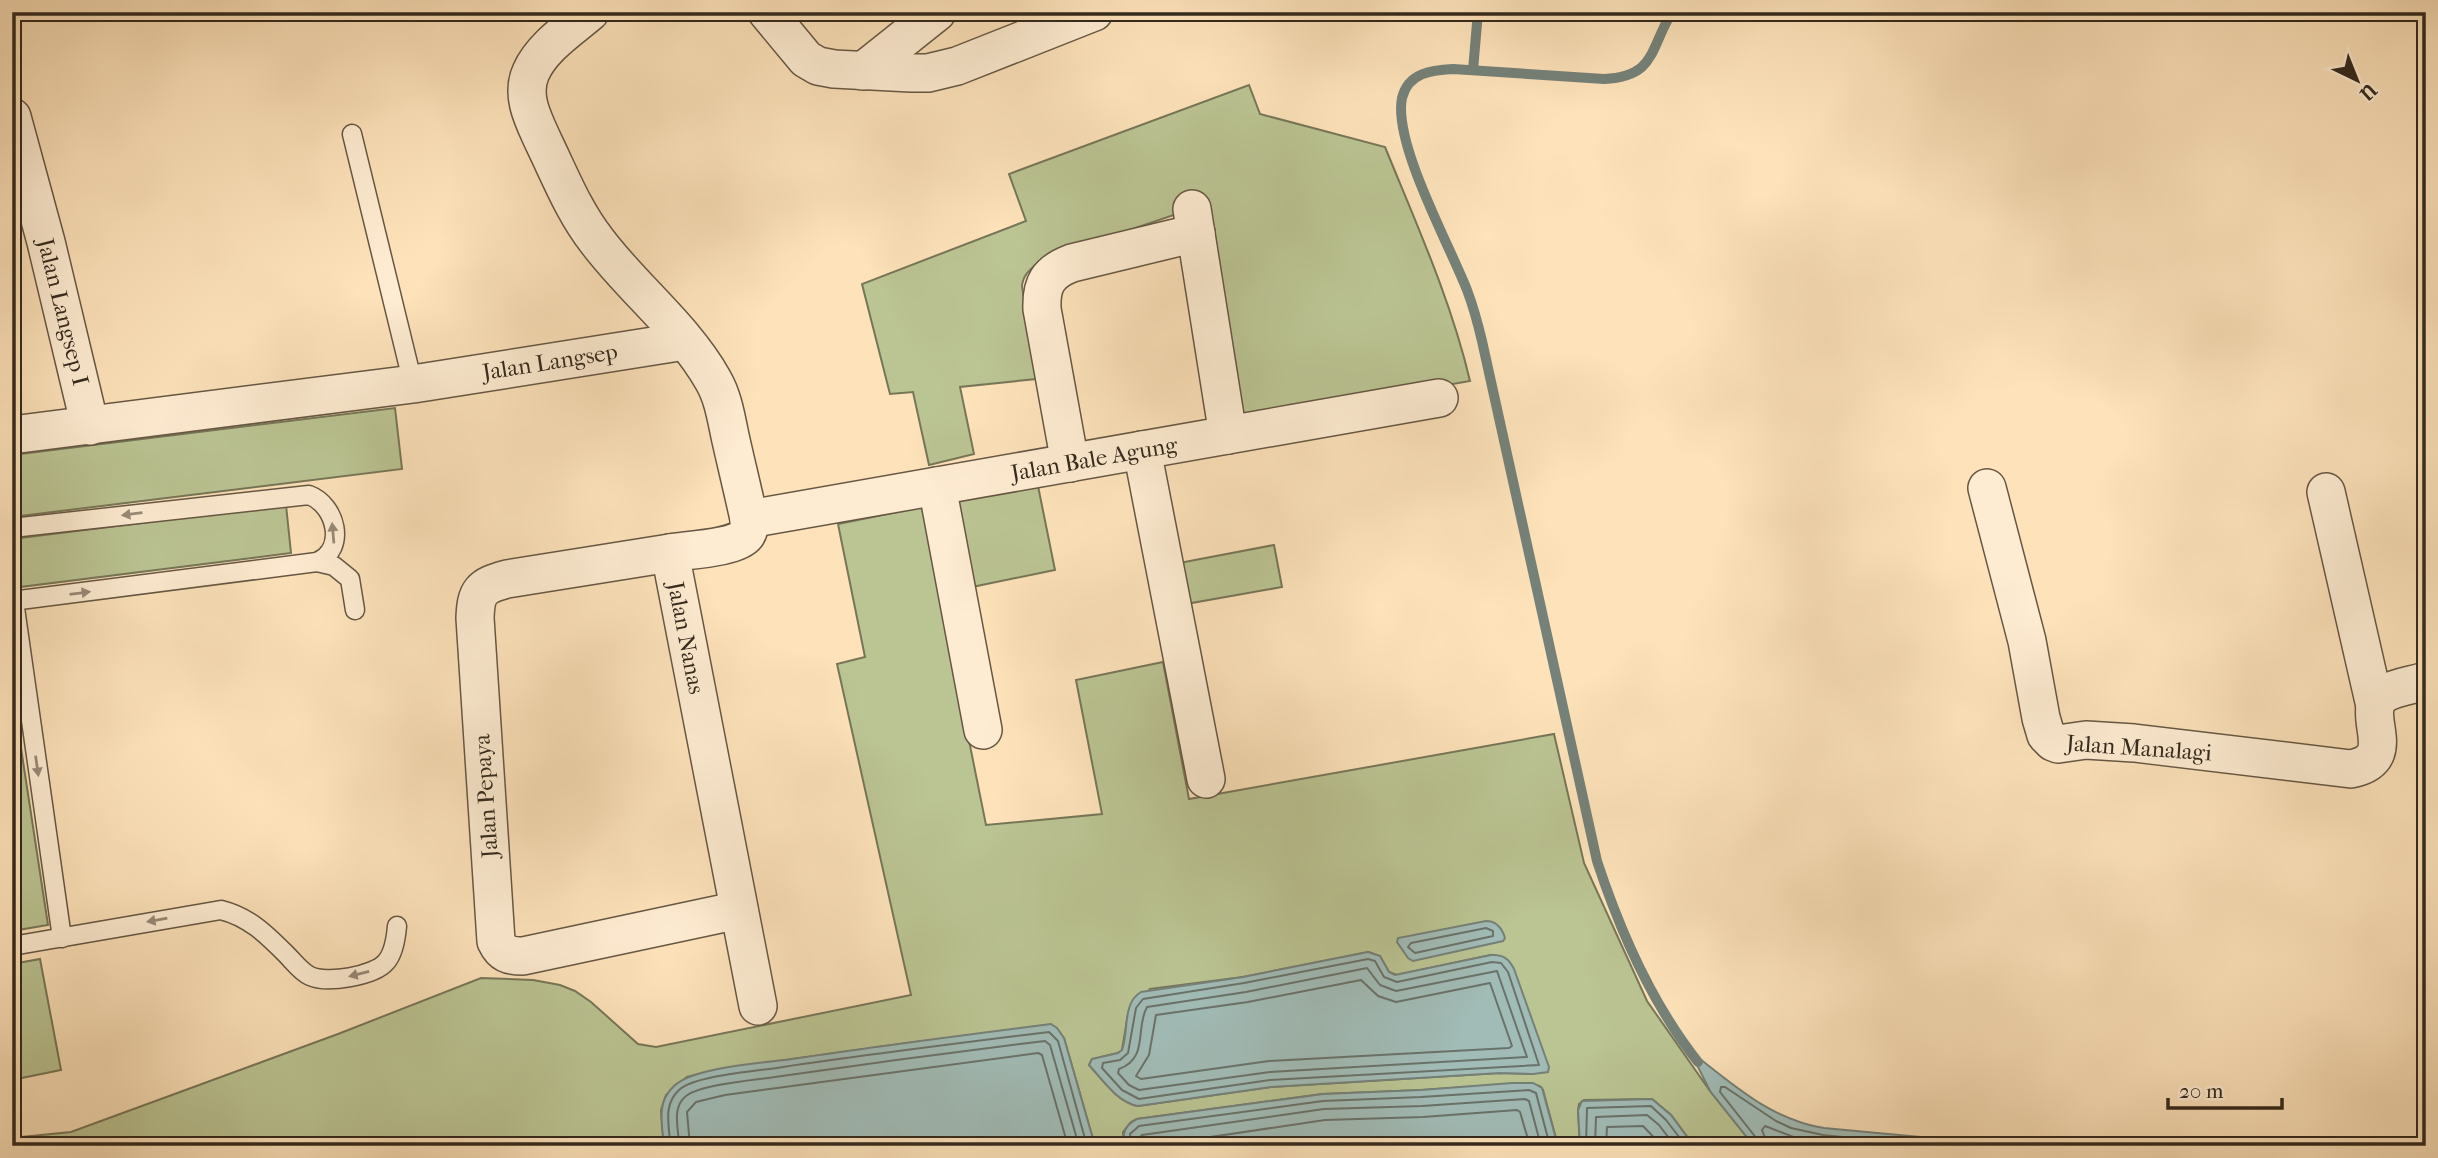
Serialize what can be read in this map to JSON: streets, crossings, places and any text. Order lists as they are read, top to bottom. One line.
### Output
{"streets":{"street":["Jalan Langsep I","Jalan Langsep","Jalan Bale Agung","Jalan Nanas","Jalan Manalagi","Jalan Pepaya"]},"crossings":[["Jalan Langsep I","Jalan Langsep"],["Jalan Bale Agung","Jalan Nanas"],["Jalan Nanas","Jalan Pepaya"]],"scale_bar":"20 m","north":"bottom right"}
